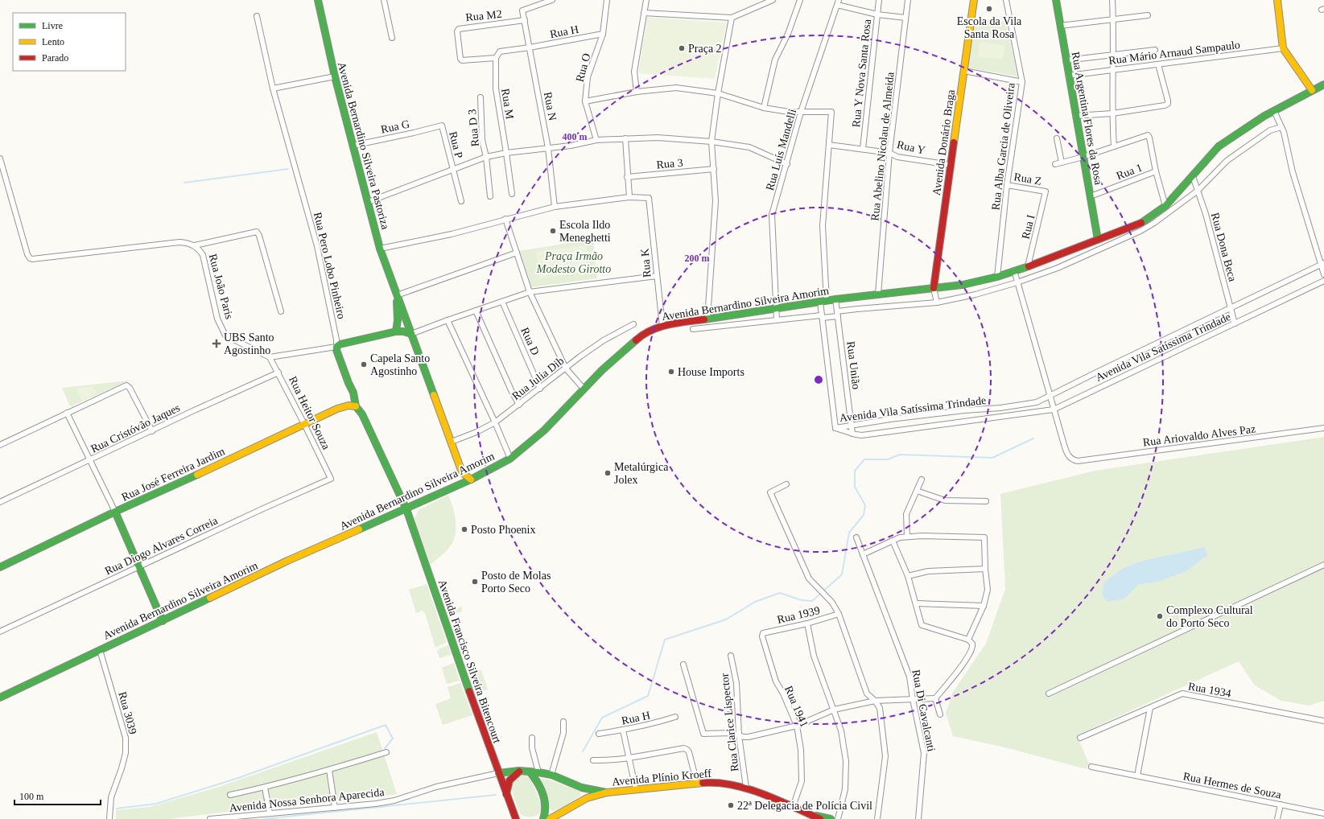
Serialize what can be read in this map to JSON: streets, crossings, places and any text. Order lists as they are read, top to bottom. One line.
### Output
{"streets":{"main road":["Rua Argentina Flores da Rosa","Avenida Donário Braga","Avenida Bernardino Silveira Pastoriza","Rua Pero Lobo Pinheiro","Avenida Bernardino Silveira Amorim","Rua José Ferreira Jardim","Avenida Francisco Silveira Bitencourt","Avenida Plínio Kroeff"],"street":["Rua M2","Rua H","Rua Mário Arnaud Sampaulo","Rua O","Rua Y Nova Santa Rosa","Rua M","Rua N","Rua G","Rua D 3","Rua P","Rua Abelino Nicolau de Almeida","Rua Alba Garcia de Oliveira","Rua Y","Rua Luís Mandelli","Rua 3","Rua 1","Rua Z","Rua I","Rua Dona Beca","Rua K","Rua João Paris","Rua D","Avenida Vila Satíssima Trindade","Rua União","Rua Julia Dib","Rua Heitor Souza","Rua Cristóvão Jaques","Rua Ariovaldo Alves Paz","Rua Diogo Alvares Correia","Rua 1939","Rua 1934","Rua 1941","Rua Di Cavalcanti","Rua 3039","Rua Clarice Lispector","Rua Hermes de Souza","Avenida Nossa Senhora Aparecida"]},"crossings":[["Rua M2","Rua M"],["Rua M2","Rua N"],["Rua H","Rua O"],["Rua H","Rua N"],["Rua Mário Arnaud Sampaulo","Rua Argentina Flores da Rosa"],["Rua Y Nova Santa Rosa","Rua Y"],["Rua Argentina Flores da Rosa","Rua 1"],["Rua Argentina Flores da Rosa","Avenida Bernardino Silveira Amorim"],["Rua G","Rua P"],["Rua G","Avenida Bernardino Silveira Pastoriza"],["Avenida Donário Braga","Rua Y"],["Avenida Donário Braga","Avenida Bernardino Silveira Amorim"],["Avenida Bernardino Silveira Pastoriza","Rua Julia Dib"],["Rua Abelino Nicolau de Almeida","Rua Y"],["Rua Abelino Nicolau de Almeida","Avenida Bernardino Silveira Amorim"],["Rua Alba Garcia de Oliveira","Rua Z"],["Rua Alba Garcia de Oliveira","Avenida Bernardino Silveira Amorim"],["Rua Luís Mandelli","Avenida Bernardino Silveira Amorim"],["Rua Z","Rua I"],["Rua I","Avenida Bernardino Silveira Amorim"],["Rua Dona Beca","Avenida Bernardino Silveira Amorim"],["Rua Dona Beca","Avenida Vila Satíssima Trindade"],["Rua K","Avenida Bernardino Silveira Amorim"],["Rua Pero Lobo Pinheiro","Avenida Bernardino Silveira Amorim"],["Rua Pero Lobo Pinheiro","Rua José Ferreira Jardim"],["Rua Pero Lobo Pinheiro","Avenida Francisco Silveira Bitencourt"],["Rua João Paris","Rua Heitor Souza"],["Avenida Bernardino Silveira Amorim","Rua União"],["Avenida Bernardino Silveira Amorim","Avenida Francisco Silveira Bitencourt"],["Avenida Bernardino Silveira Amorim","Rua 3039"],["Rua D","Rua Julia Dib"],["Avenida Vila Satíssima Trindade","Rua União"],["Avenida Vila Satíssima Trindade","Rua Ariovaldo Alves Paz"],["Rua Heitor Souza","Rua Cristóvão Jaques"],["Rua Heitor Souza","Rua José Ferreira Jardim"],["Rua Heitor Souza","Rua Diogo Alvares Correia"],["Rua 1939","Rua 1941"],["Avenida Francisco Silveira Bitencourt","Avenida Plínio Kroeff"],["Avenida Francisco Silveira Bitencourt","Avenida Nossa Senhora Aparecida"],["Rua 1941","Avenida Plínio Kroeff"],["Rua Clarice Lispector","Avenida Plínio Kroeff"],["Avenida Plínio Kroeff","Avenida Nossa Senhora Aparecida"]],"parks":["Praça Irmão Modesto Girotto"],"places":{"other":["Escola da Vila Santa Rosa","Praça 2","Escola Ildo Meneghetti","Capela Santo Agostinho","House Imports","Metalúrgica Jolex","Posto Phoenix","Posto de Molas Porto Seco","Complexo Cultural do Porto Seco","22ª Delegacia de Polícia Civil"],"health":["UBS Santo Agostinho"]},"legend":["Livre","Lento","Parado"],"scale_bar":"100 m","rings":["400 m","200 m"]}
